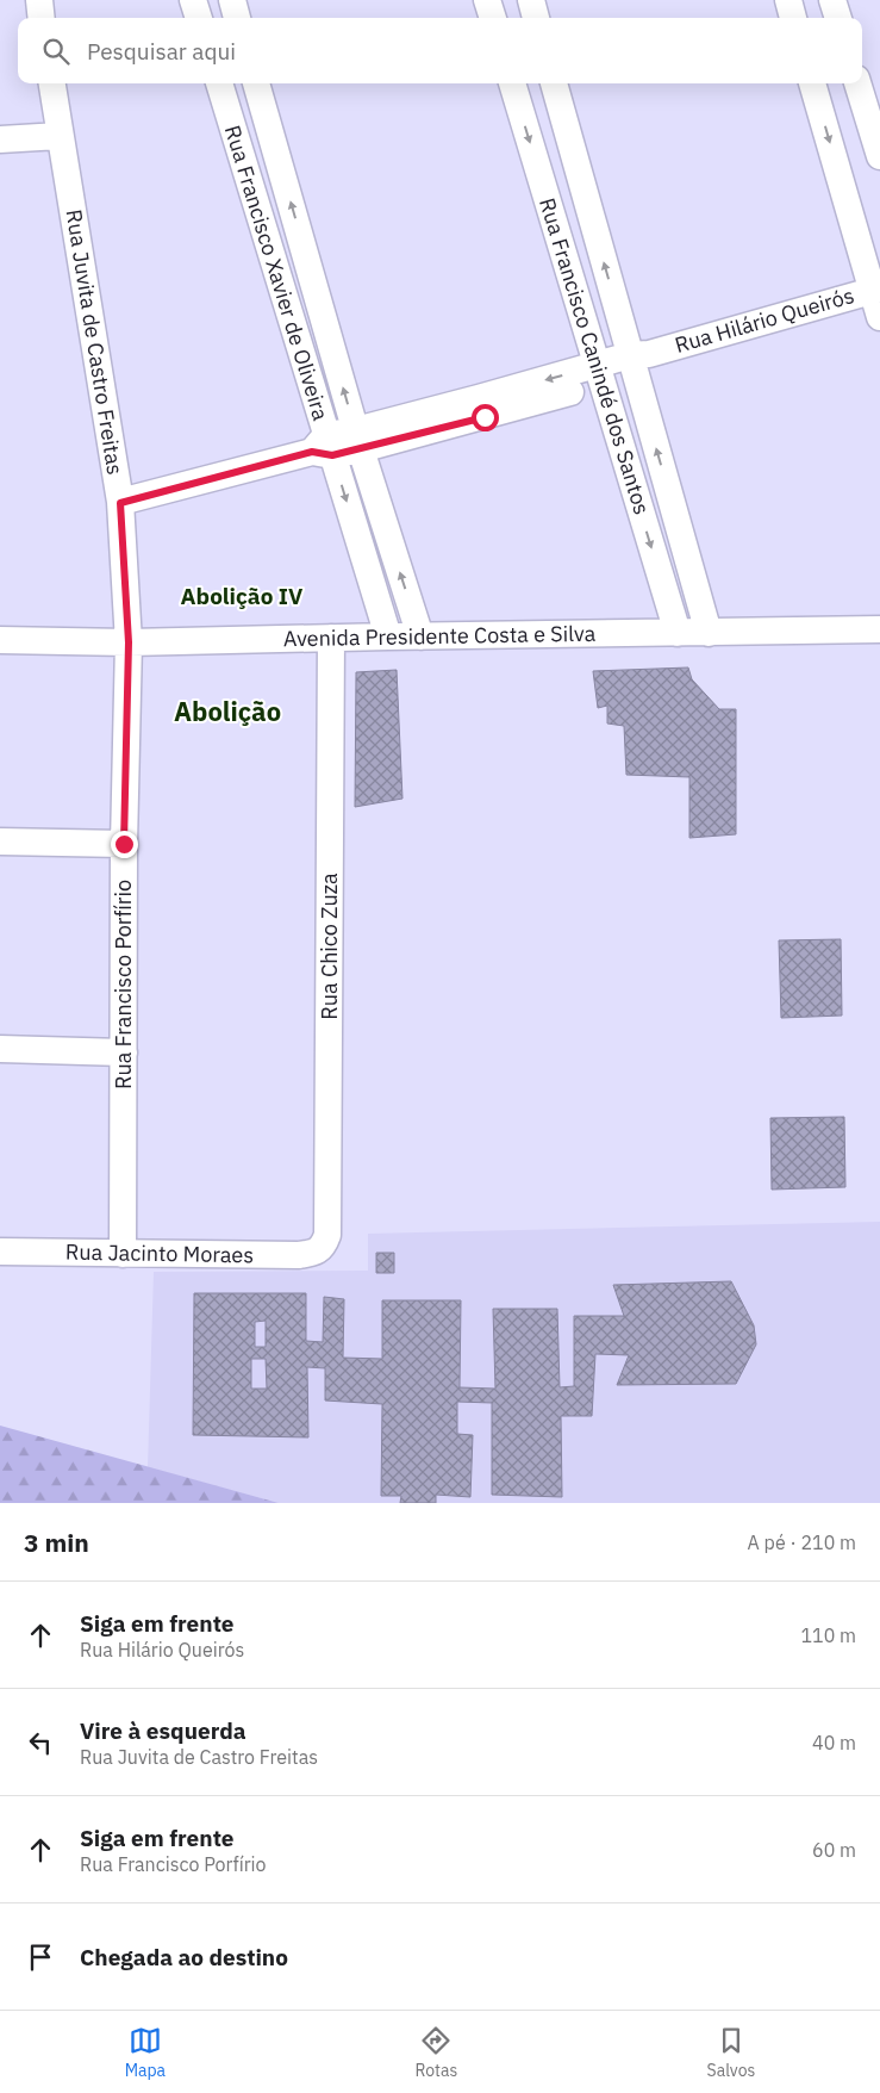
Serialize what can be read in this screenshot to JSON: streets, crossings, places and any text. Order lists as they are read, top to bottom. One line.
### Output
{"streets":{"street":["Rua Francisco Xavier de Oliveira","Rua Hilário Queirós","Rua Juvita de Castro Freitas","Rua Francisco Canindé dos Santos","Avenida Presidente Costa e Silva","Rua Chico Zuza","Rua Francisco Porfírio","Rua Jacinto Moraes"]},"crossings":[["Rua Francisco Xavier de Oliveira","Rua Hilário Queirós"],["Rua Francisco Xavier de Oliveira","Avenida Presidente Costa e Silva"],["Rua Hilário Queirós","Rua Juvita de Castro Freitas"],["Rua Hilário Queirós","Rua Francisco Canindé dos Santos"],["Rua Juvita de Castro Freitas","Avenida Presidente Costa e Silva"],["Rua Juvita de Castro Freitas","Rua Francisco Porfírio"],["Rua Francisco Canindé dos Santos","Avenida Presidente Costa e Silva"],["Avenida Presidente Costa e Silva","Rua Chico Zuza"],["Avenida Presidente Costa e Silva","Rua Francisco Porfírio"],["Rua Chico Zuza","Rua Jacinto Moraes"],["Rua Francisco Porfírio","Rua Jacinto Moraes"]],"districts":["Abolição IV","Abolição"],"page":{"search":"Pesquisar aqui","heading":["3 min","A pé · 210 m"],"list":[["Siga em frente","Rua Hilário Queirós","110 m"],["Vire à esquerda","Rua Juvita de Castro Freitas","40 m"],["Siga em frente","Rua Francisco Porfírio","60 m"],"Chegada ao destino"],"nav":["Mapa","Rotas","Salvos"]}}
